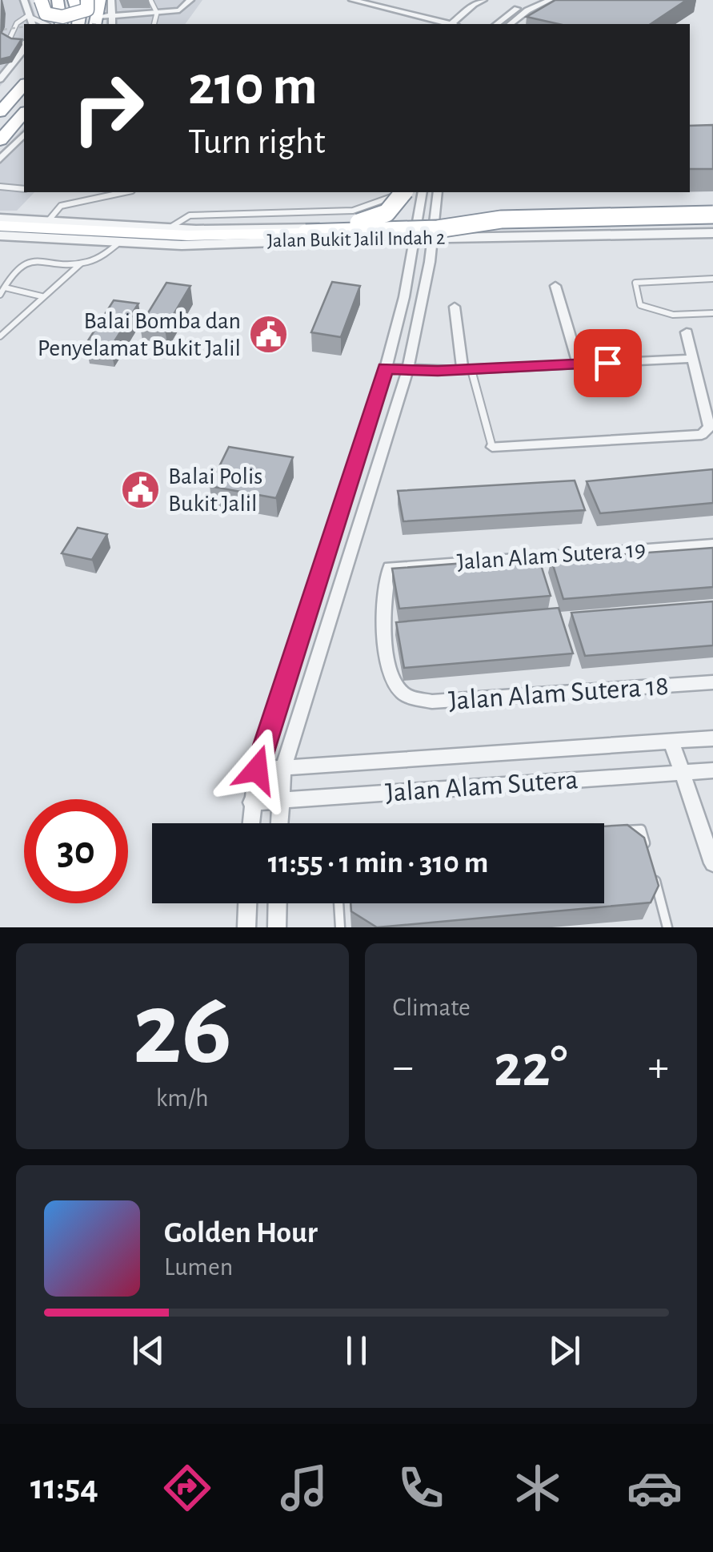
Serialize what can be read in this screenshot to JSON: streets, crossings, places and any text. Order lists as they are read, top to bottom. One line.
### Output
{"streets":{"street":["Jalan Bukit Jalil Indah 2","Jalan Alam Sutera 19","Jalan Alam Sutera 18","Jalan Alam Sutera"]},"crossings":[["Jalan Alam Sutera 19","Jalan Alam Sutera 18"]],"places":{"public building":["Balai Bomba dan Penyelamat Bukit Jalil","Balai Polis Bukit Jalil"]},"page":{"turn":["210 m","Turn right"],"limit":"30","trip":"11:55 · 1 min · 310 m","tile":[["26","km/h"],"Climate"],"heat":["−","22°","+"],"song":["Golden Hour","Lumen"],"tabs":"11:54"}}
